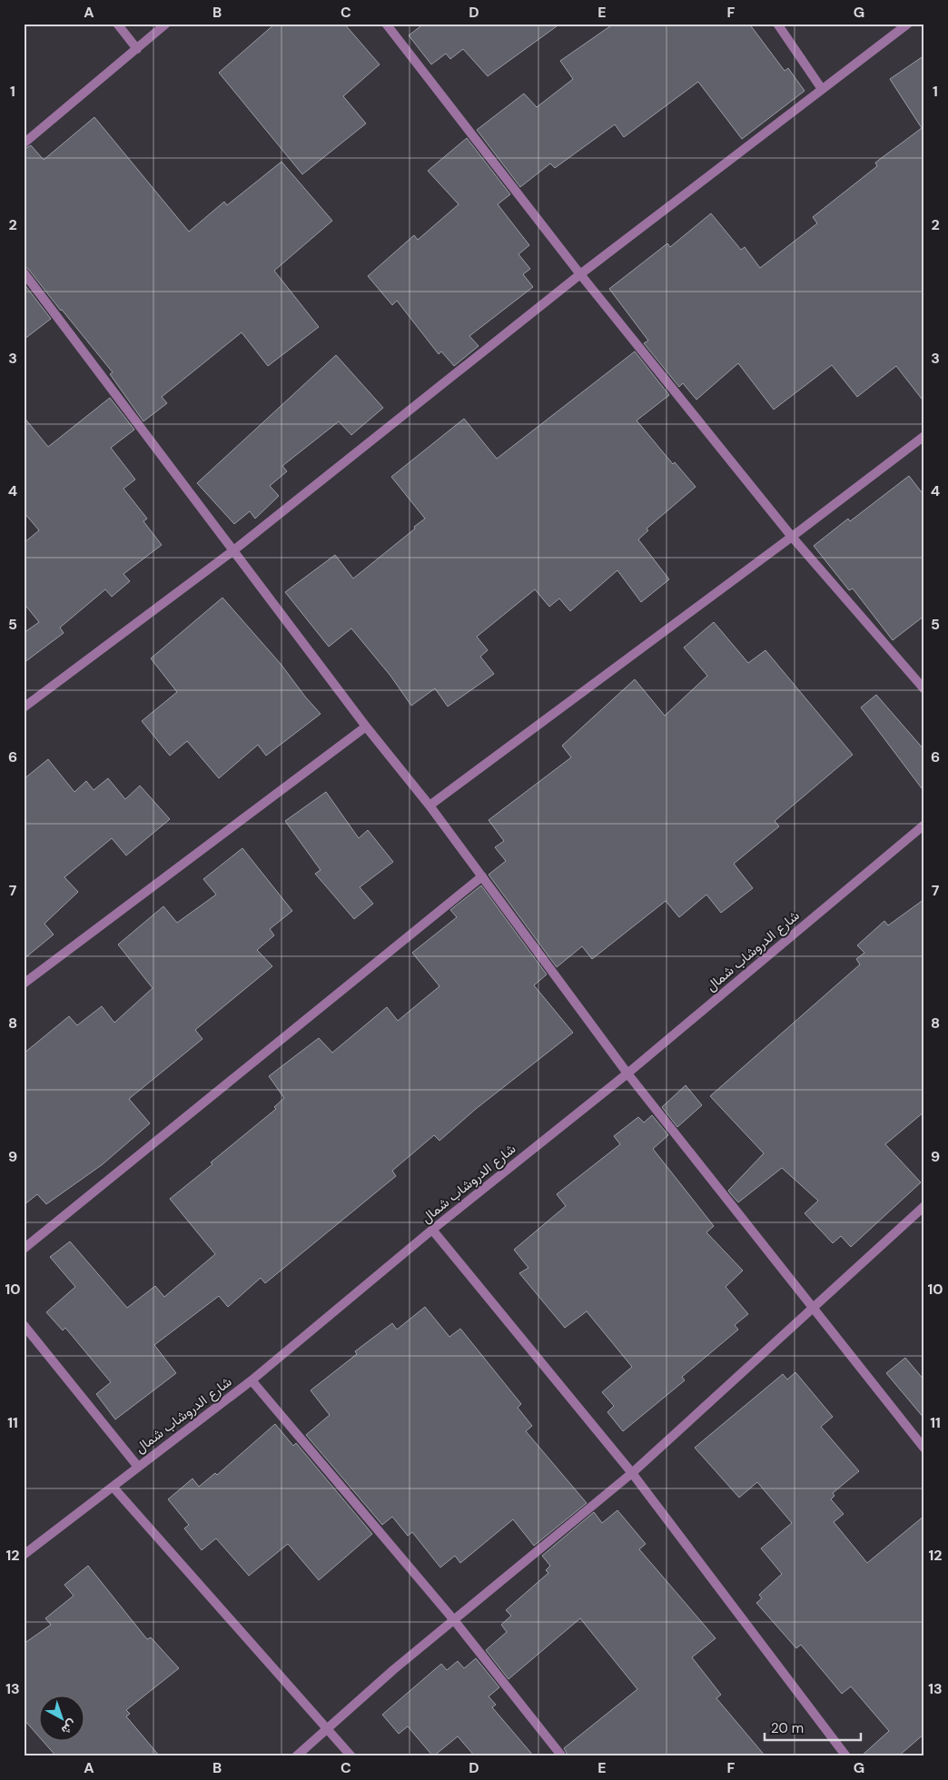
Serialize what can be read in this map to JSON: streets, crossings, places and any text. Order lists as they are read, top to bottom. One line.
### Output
{"streets":{"street":["شارع الدروشاب شمال"]},"scale_bar":"20 m","north":"bottom right","grid":{"columns":["A","B","C","D","E","F","G"],"rows":["1","2","3","4","5","6","7","8","9","10","11","12","13"]}}
